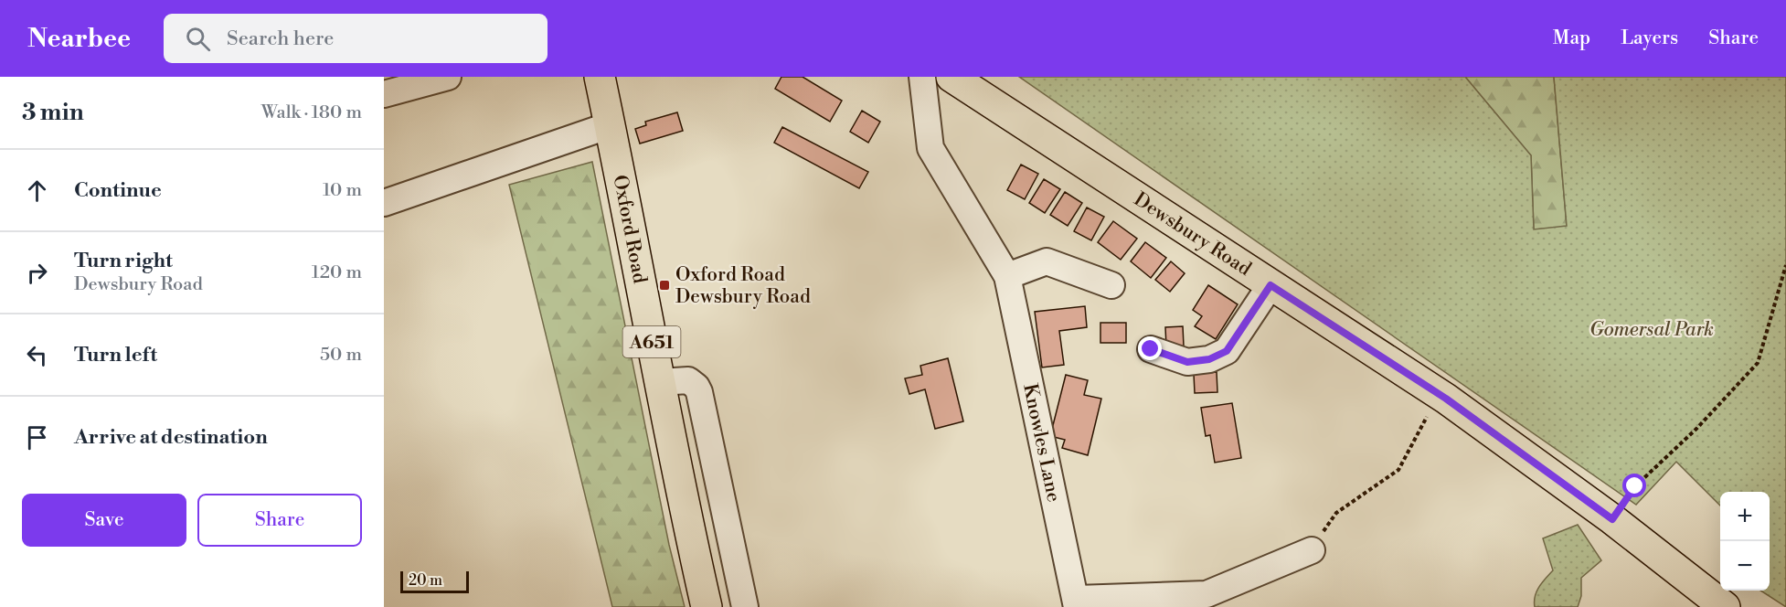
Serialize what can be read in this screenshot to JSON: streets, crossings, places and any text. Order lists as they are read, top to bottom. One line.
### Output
{"streets":{"main road":["Oxford Road","Dewsbury Road","A651"],"street":["Knowles Lane"]},"parks":["Gomersal Park"],"places":{"transit":["Oxford Road Dewsbury Road"]},"scale_bar":"20 m","page":{"header":"Nearbee","search":"Search here","nav":["Map","Layers","Share"],"heading":["3 min","Walk · 180 m"],"list":[["Continue","10 m"],["Turn right","Dewsbury Road","120 m"],["Turn left","50 m"],"Arrive at destination"],"buttons":["Save","Share"],"map_buttons":["+","−"],"scale":"20 m"}}
